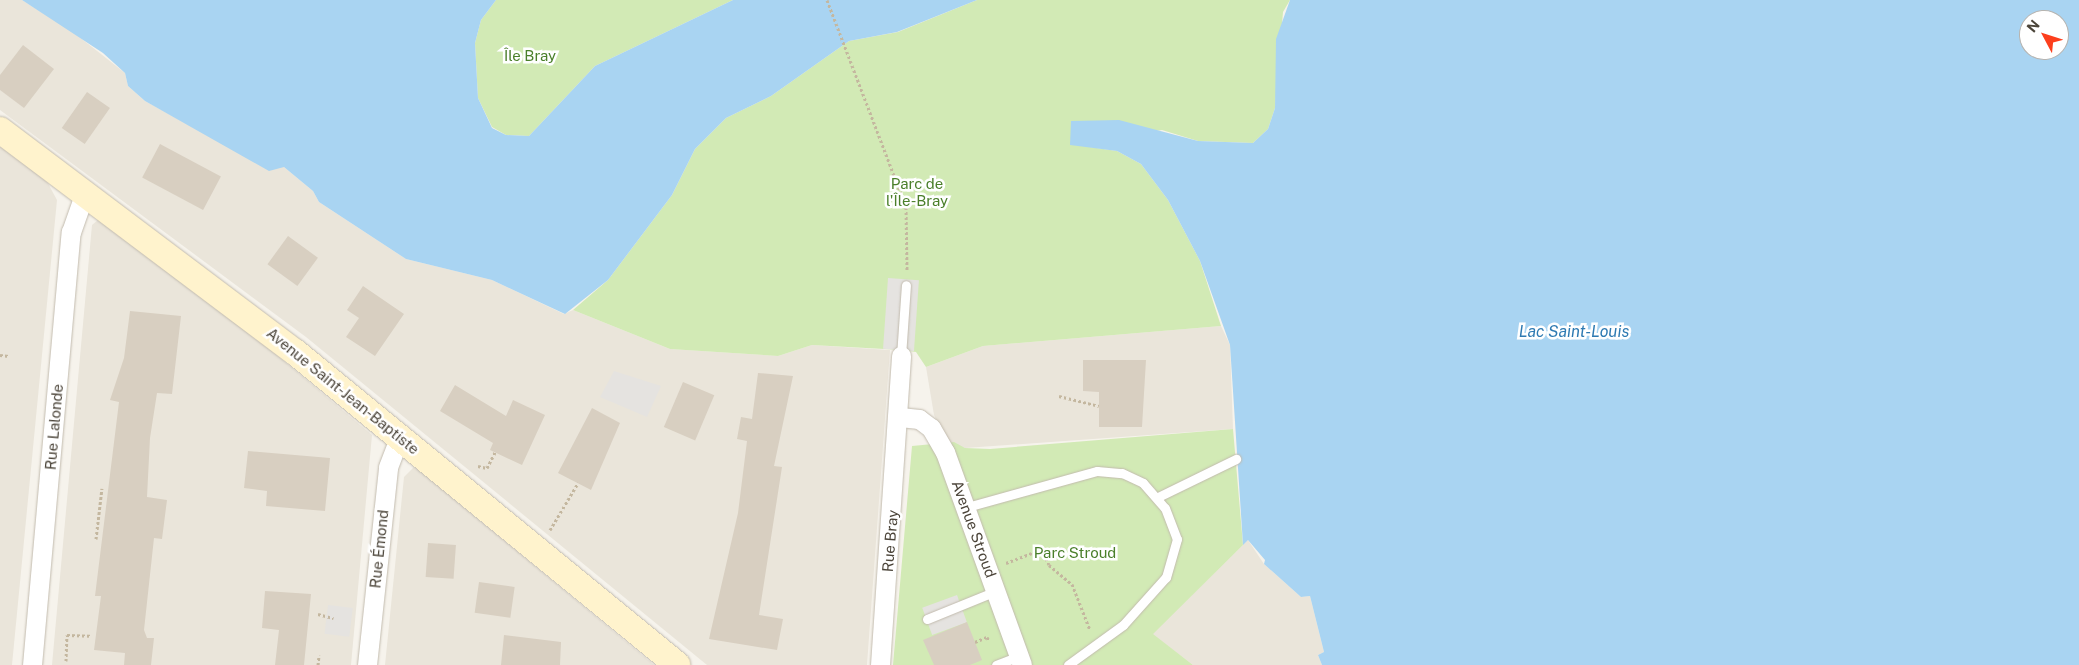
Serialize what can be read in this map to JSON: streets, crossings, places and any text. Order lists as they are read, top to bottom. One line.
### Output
{"streets":{"street":["Avenue Saint-Jean-Baptiste","Rue Lalonde","Avenue Stroud","Rue Bray","Rue Émond"]},"crossings":[["Avenue Saint-Jean-Baptiste","Rue Lalonde"],["Avenue Saint-Jean-Baptiste","Rue Émond"],["Avenue Stroud","Rue Bray"]],"water":["Lac Saint-Louis"],"parks":["Île Bray","Parc de l'Île-Bray","Parc Stroud"],"north":"top left"}
